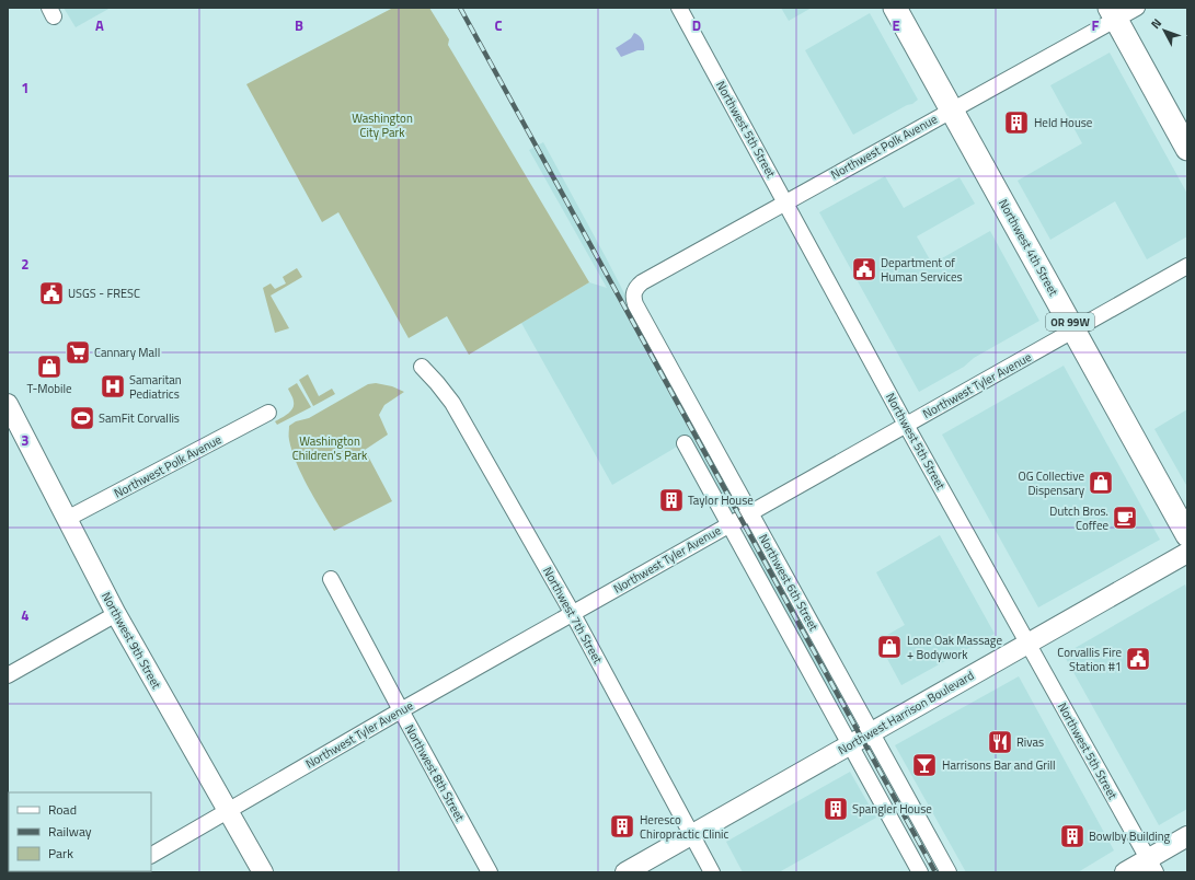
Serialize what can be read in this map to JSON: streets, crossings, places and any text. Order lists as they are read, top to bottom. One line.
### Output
{"streets":{"highway":["Northwest 4th Street","OR 99W"],"main road":["Northwest 9th Street","Northwest Harrison Boulevard"],"street":["Northwest 5th Street","Northwest Polk Avenue","Northwest Tyler Avenue","Northwest 6th Street","Northwest 7th Street","Northwest 8th Street"]},"crossings":[["Northwest 5th Street","Northwest Polk Avenue"],["Northwest 5th Street","Northwest Tyler Avenue"],["Northwest 5th Street","Northwest Harrison Boulevard"],["Northwest Polk Avenue","Northwest 4th Street"],["Northwest Polk Avenue","Northwest 6th Street"],["Northwest Polk Avenue","Northwest 9th Street"],["Northwest 4th Street","Northwest Tyler Avenue"],["Northwest Tyler Avenue","Northwest 6th Street"],["Northwest Tyler Avenue","Northwest 7th Street"],["Northwest Tyler Avenue","Northwest 9th Street"],["Northwest Tyler Avenue","Northwest 8th Street"],["Northwest 6th Street","Northwest Harrison Boulevard"],["Northwest 7th Street","Northwest Harrison Boulevard"]],"parks":["Washington City Park","Washington Children's Park"],"places":{"building":["Held House","Taylor House","Spangler House","Heresco Chiropractic Clinic","Bowlby Building"],"public building":["Department of Human Services","USGS - FRESC","Corvallis Fire Station #1"],"supermarket":["Cannary Mall"],"shop":["T-Mobile","OG Collective Dispensary","Lone Oak Massage + Bodywork"],"hospital":["Samaritan Pediatrics"],"sports":["SamFit Corvallis"],"cafe":["Dutch Bros. Coffee"],"restaurant":["Rivas"],"bar":["Harrisons Bar and Grill"]},"legend":["Road","Railway","Park"],"north":"top left","grid":{"columns":["A","B","C","D","E","F"],"rows":["1","2","3","4"]}}
